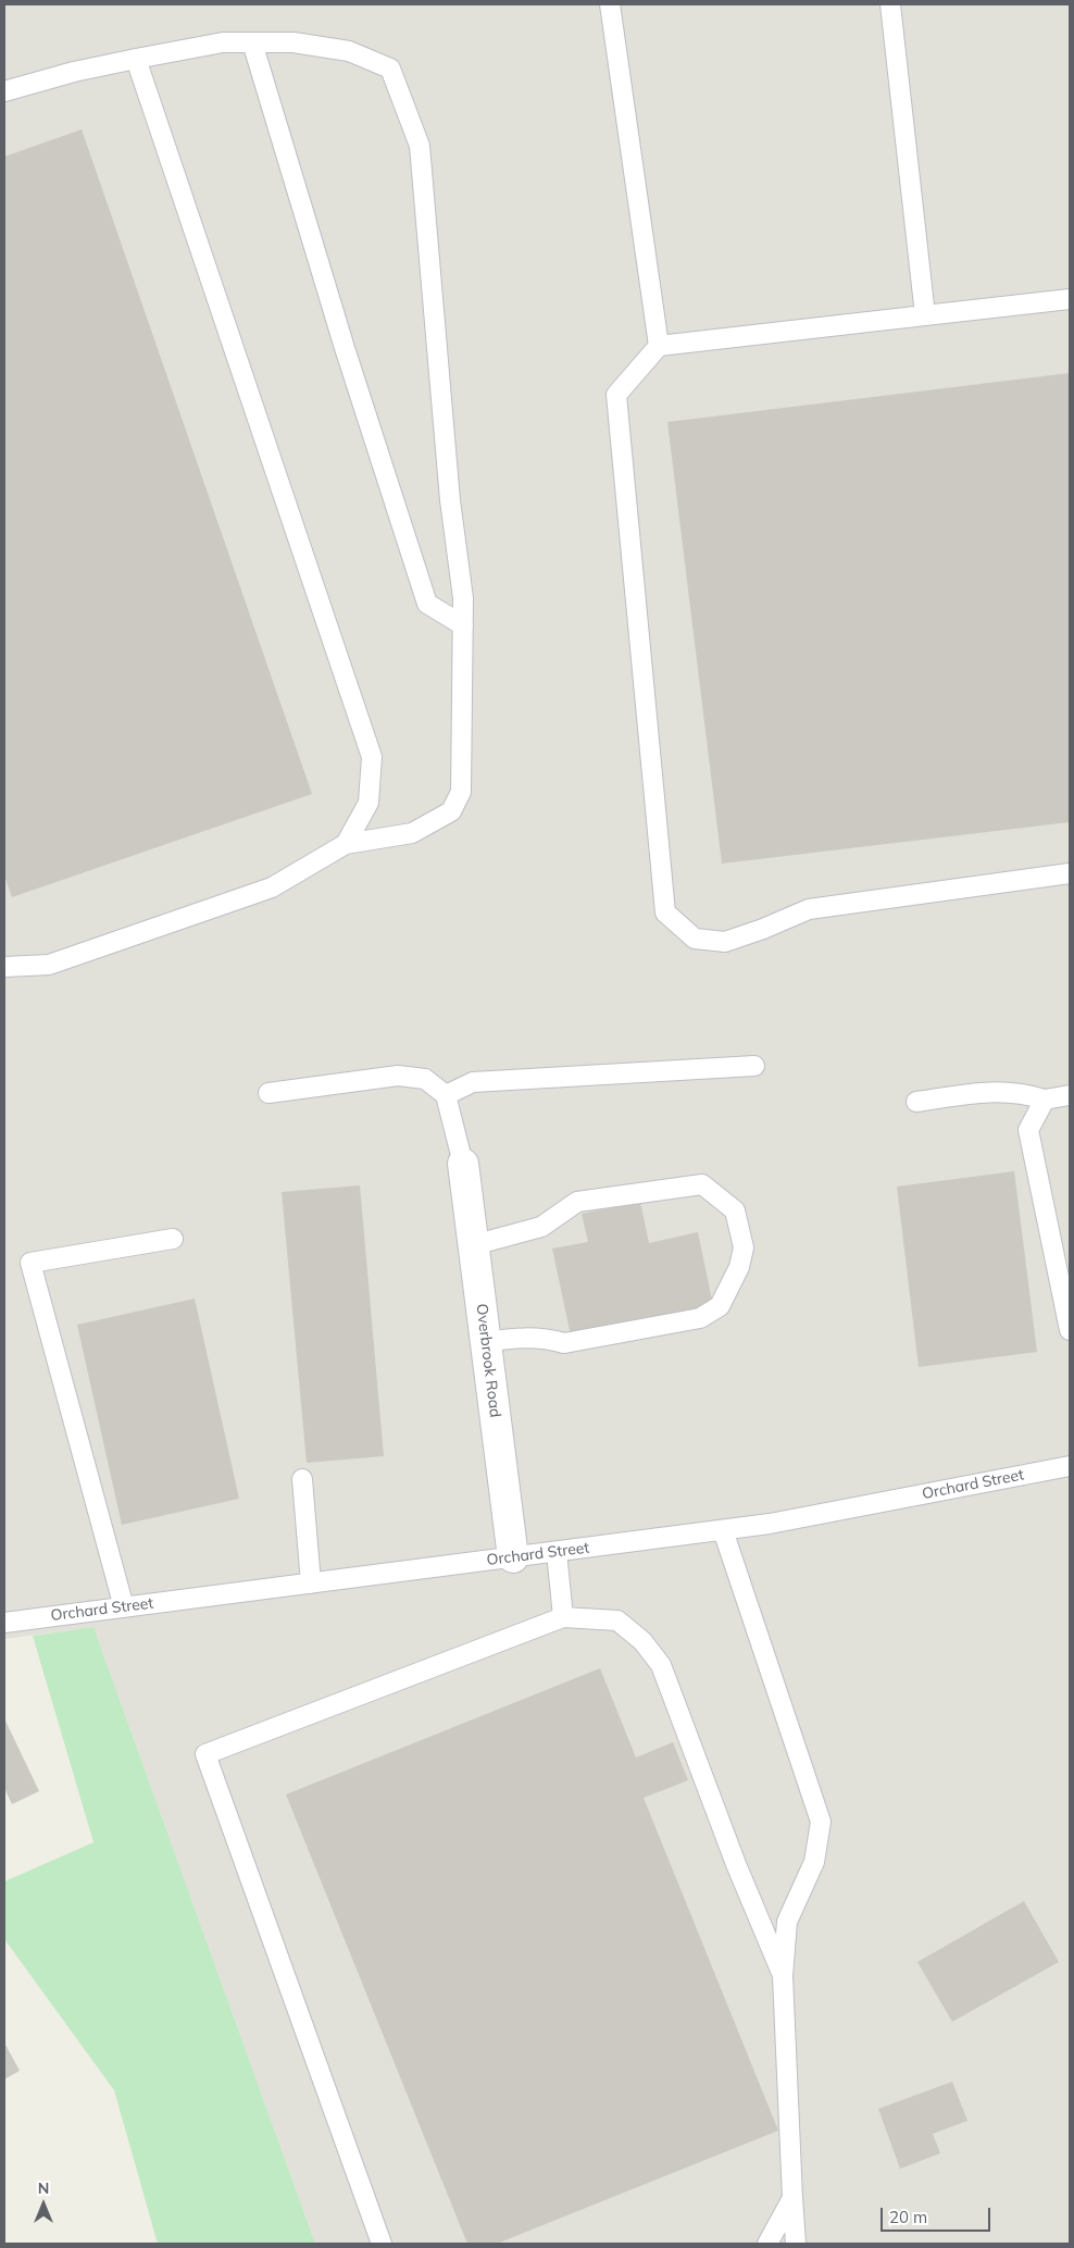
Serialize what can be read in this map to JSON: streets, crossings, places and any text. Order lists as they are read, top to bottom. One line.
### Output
{"streets":{"street":["Overbrook Road"],"lane":["Orchard Street"]},"crossings":[["Overbrook Road","Orchard Street"]],"scale_bar":"20 m","north":"top"}
